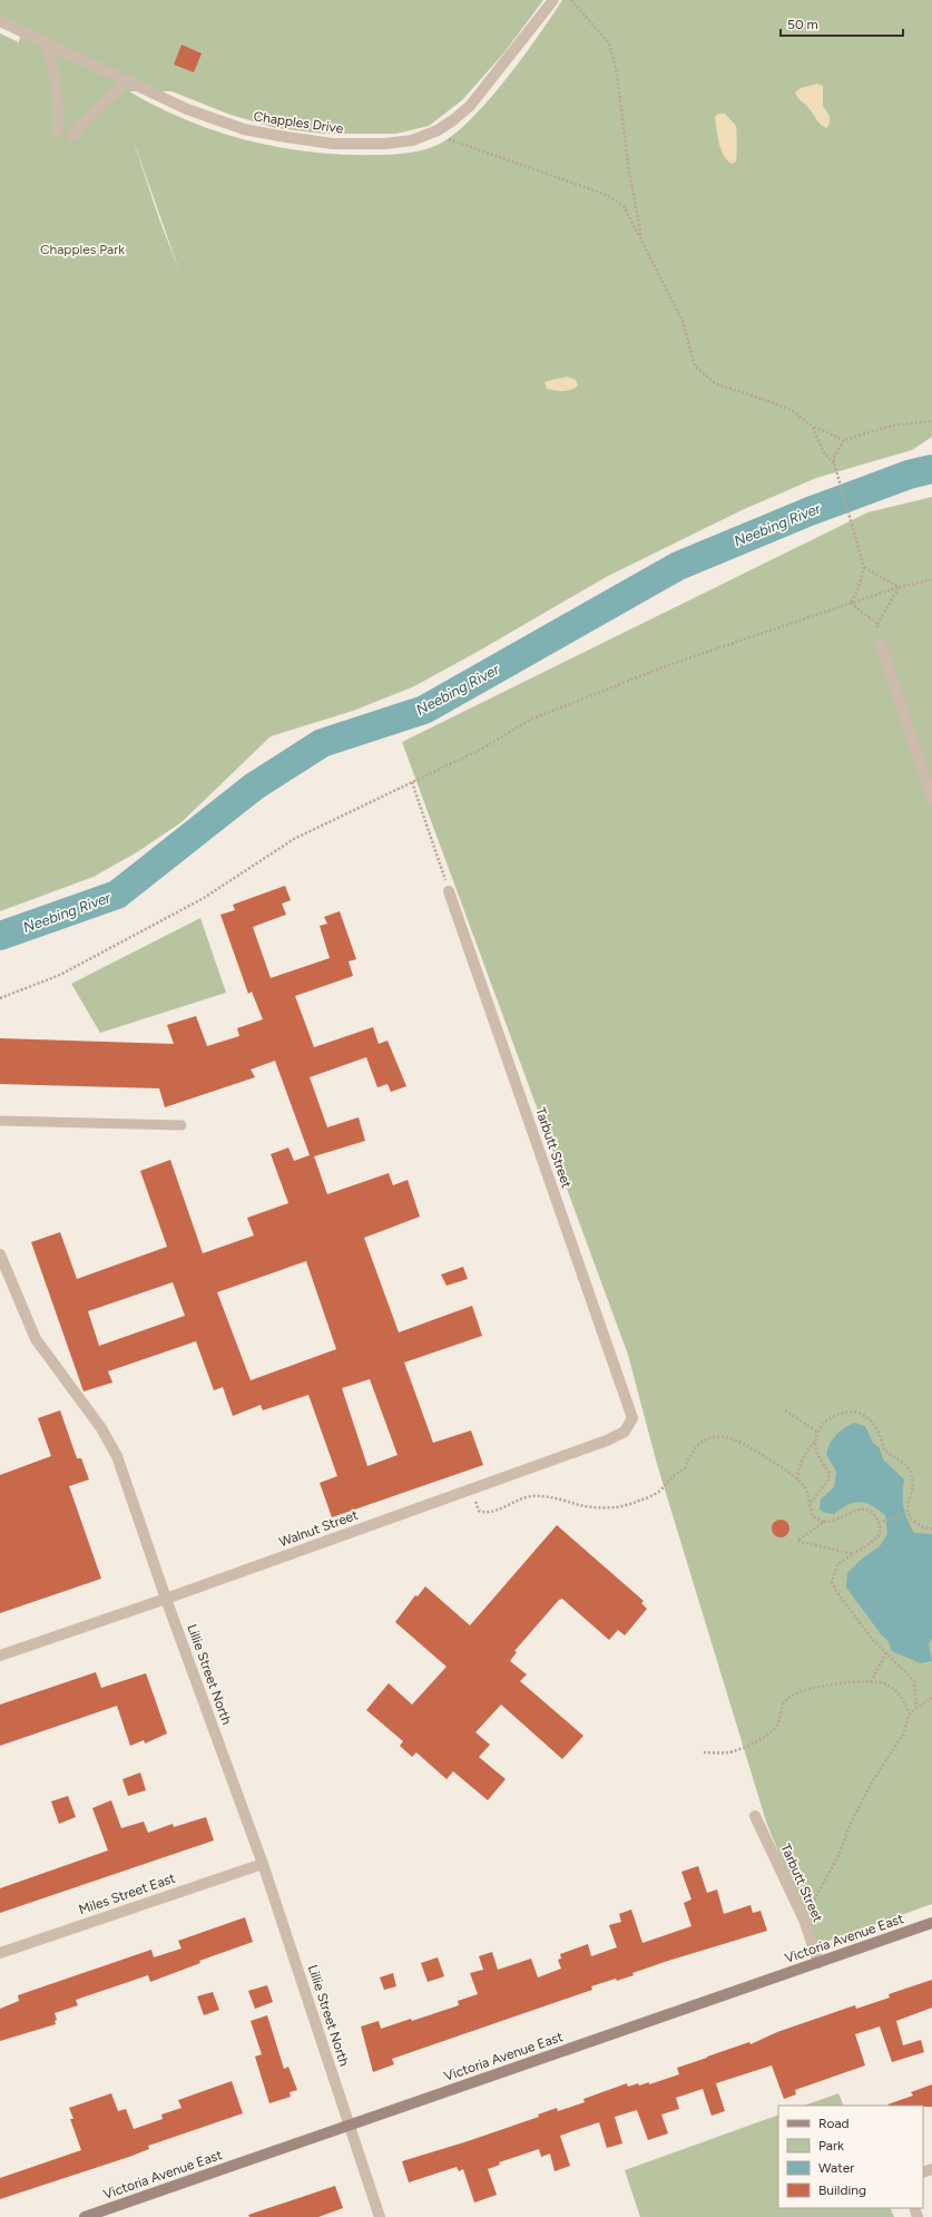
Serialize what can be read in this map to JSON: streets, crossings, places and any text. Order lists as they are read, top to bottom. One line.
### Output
{"streets":{"street":["Chapples Drive","Tarbutt Street","Walnut Street","Lillie Street North","Miles Street East","Victoria Avenue East"]},"crossings":[["Tarbutt Street","Walnut Street"],["Tarbutt Street","Victoria Avenue East"],["Walnut Street","Lillie Street North"],["Lillie Street North","Miles Street East"],["Lillie Street North","Victoria Avenue East"]],"water":["Neebing River"],"parks":["Chapples Park"],"legend":["Road","Park","Water","Building"],"scale_bar":"50 m"}
